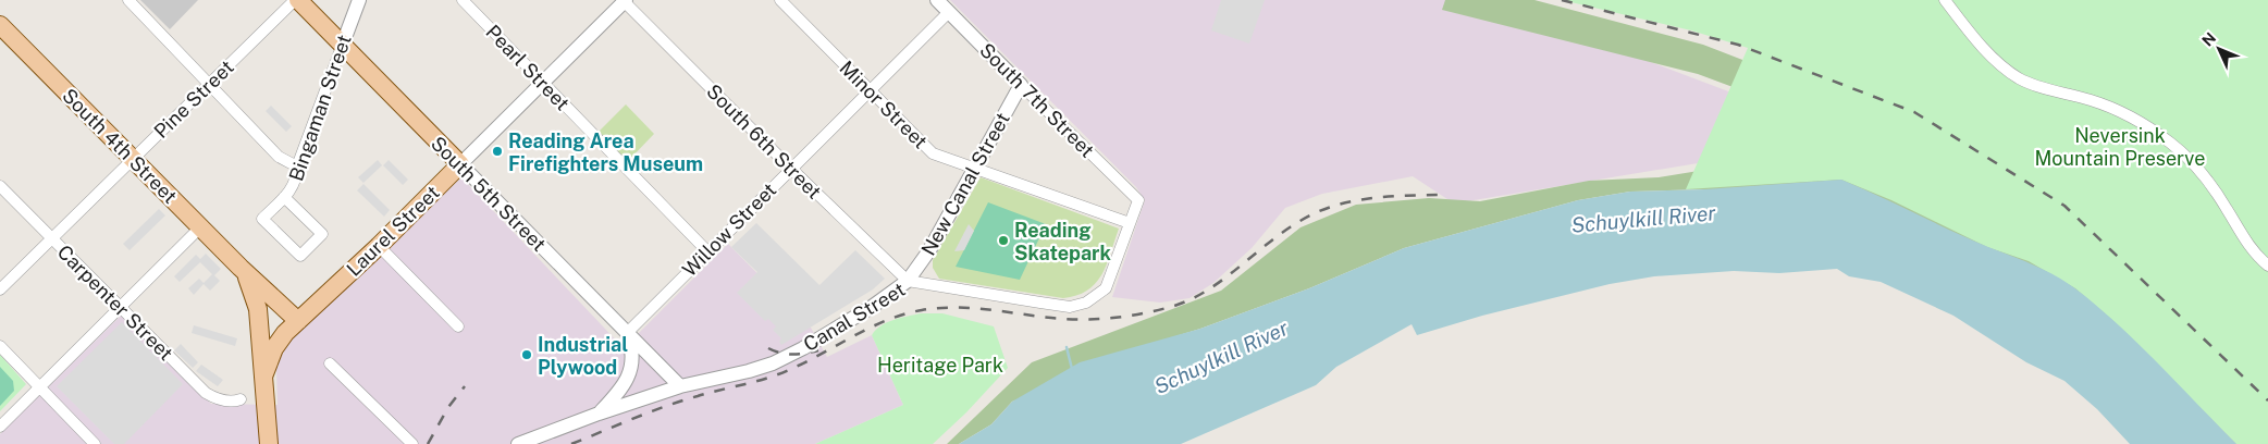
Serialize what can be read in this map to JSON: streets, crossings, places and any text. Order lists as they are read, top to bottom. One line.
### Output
{"streets":{"main road":["South 4th Street","South 5th Street","Laurel Street"],"street":["Pearl Street","Pine Street","South 7th Street","Minor Street","Bingaman Street","South 6th Street","New Canal Street","Willow Street","Carpenter Street","Canal Street"]},"crossings":[["Pearl Street","Willow Street"],["Pearl Street","Laurel Street"],["Pine Street","South 4th Street"],["Pine Street","South 5th Street"],["Pine Street","Carpenter Street"],["South 7th Street","New Canal Street"],["South 7th Street","Willow Street"],["South 7th Street","Canal Street"],["Minor Street","New Canal Street"],["Minor Street","Willow Street"],["Minor Street","Canal Street"],["Bingaman Street","South 5th Street"],["South 6th Street","New Canal Street"],["South 6th Street","Willow Street"],["South 6th Street","Laurel Street"],["South 6th Street","Canal Street"],["South 4th Street","Laurel Street"],["New Canal Street","Canal Street"],["South 5th Street","Willow Street"],["South 5th Street","Laurel Street"],["South 5th Street","Canal Street"]],"water":["Schuylkill River"],"parks":["Neversink Mountain Preserve","Heritage Park"],"places":["Reading Area Firefighters Museum","Reading Skatepark","Industrial Plywood"],"north":"top left"}
